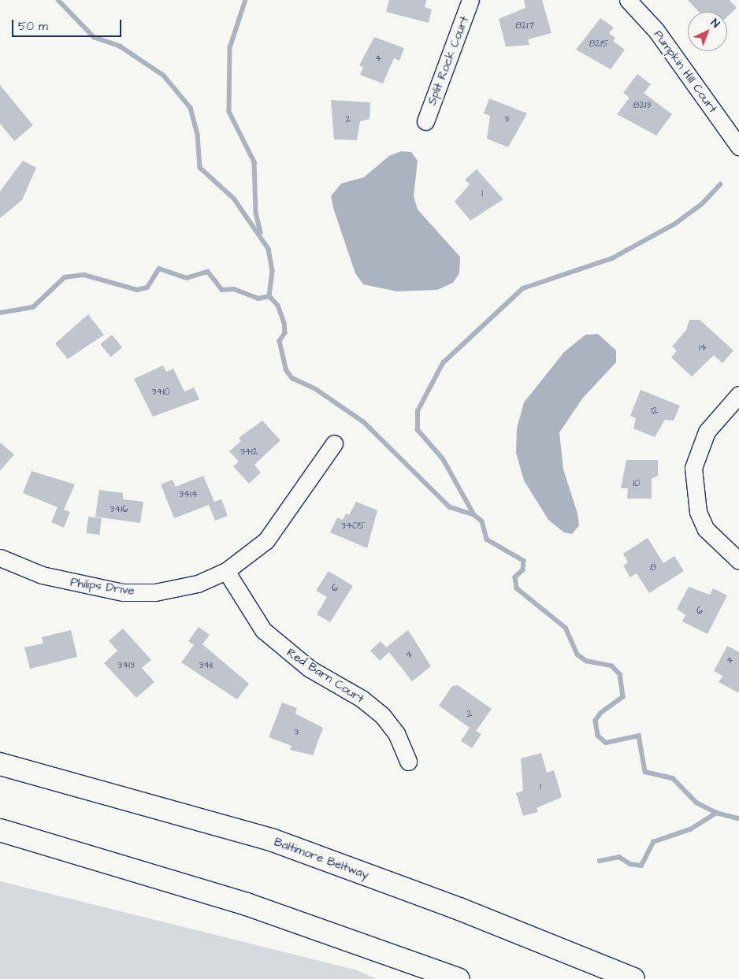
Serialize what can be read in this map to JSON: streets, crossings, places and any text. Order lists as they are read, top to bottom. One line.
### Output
{"streets":{"highway":["Baltimore Beltway"],"street":["Split Rock Court","Pumpkin Hill Court","Philips Drive","Red Barn Court"]},"crossings":[["Philips Drive","Red Barn Court"]],"house_numbers":["8217","8215","4","8213","2","3","1","14","3410","12","3412","10","3414","3416","3405","8","6","6","4","4","3413","3411","2","3","1"],"scale_bar":"50 m","north":"top right"}
